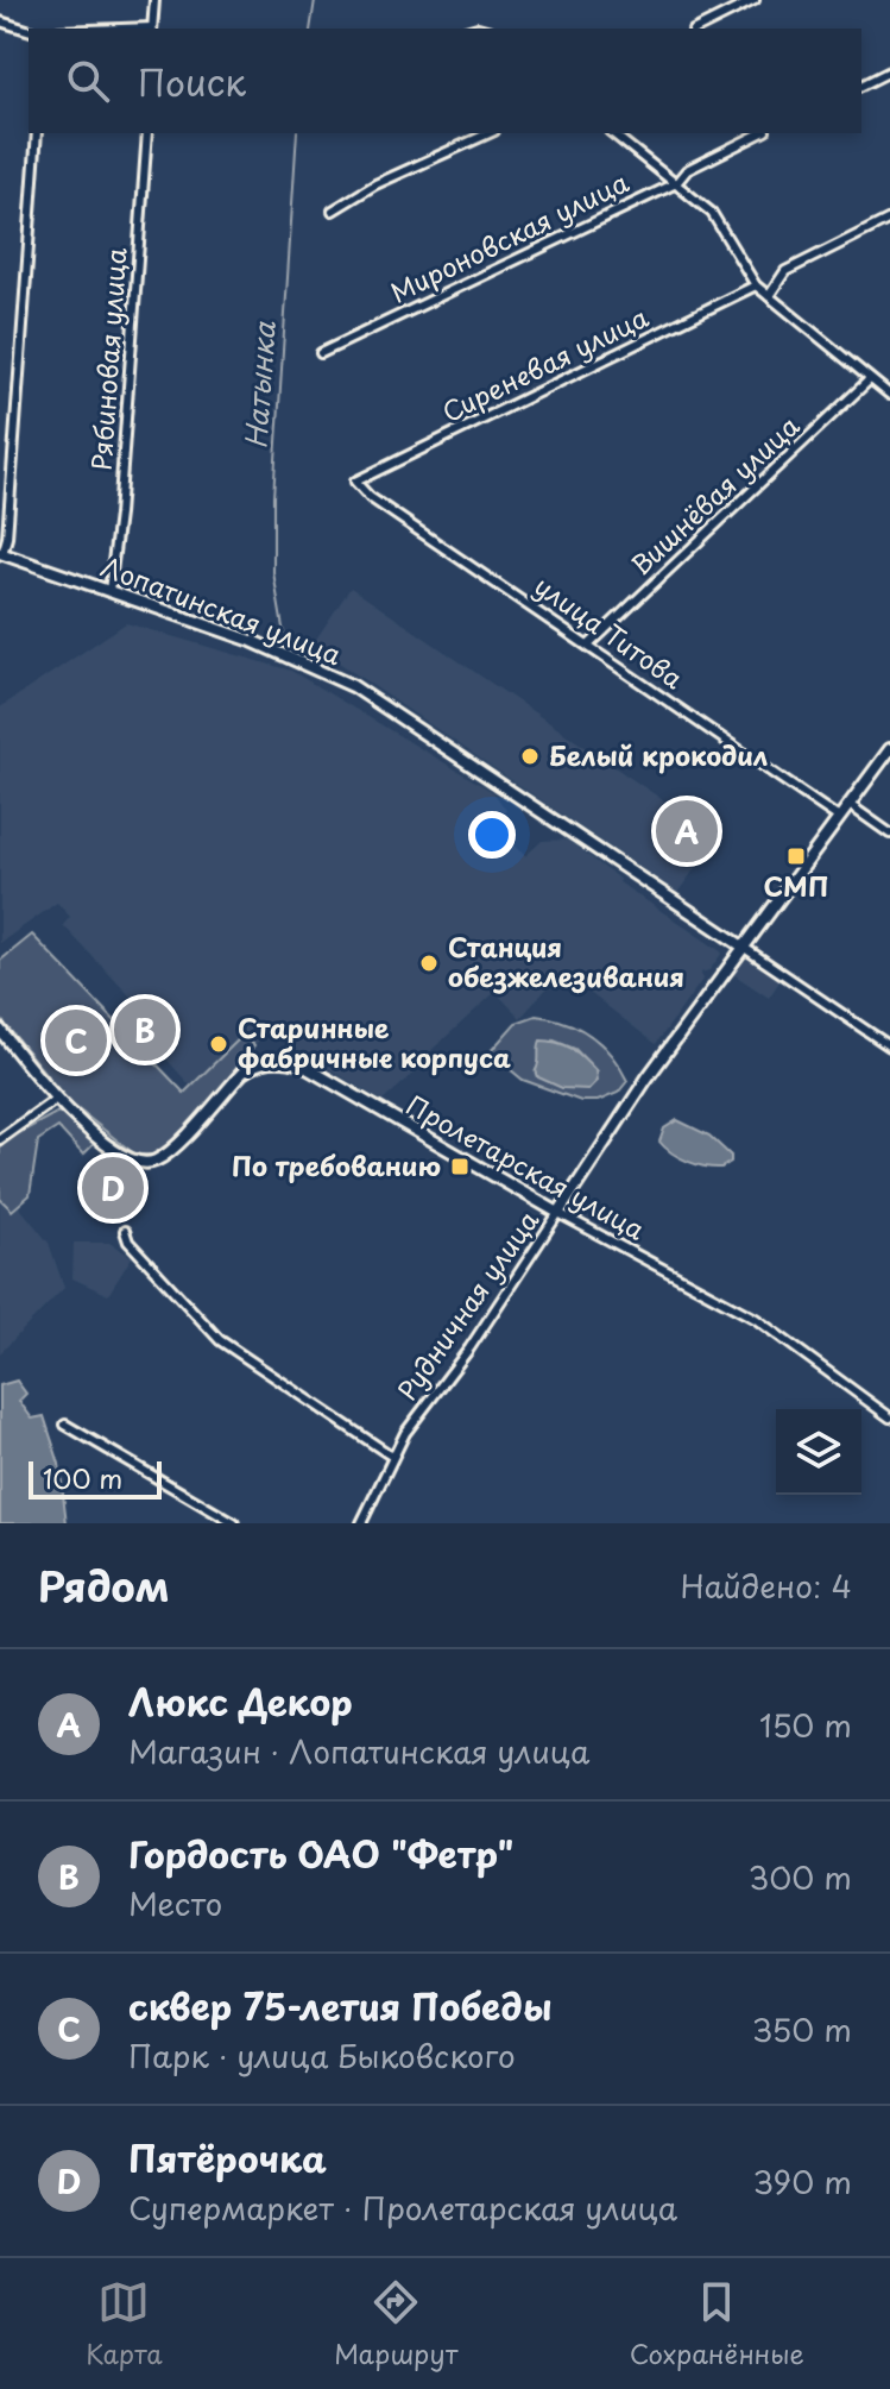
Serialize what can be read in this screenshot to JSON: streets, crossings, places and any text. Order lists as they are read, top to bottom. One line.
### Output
{"streets":{"main road":["Лопатинская улица","Пролетарская улица","Рудничная улица"],"street":["Мироновская улица","Рябиновая улица","Сиреневая улица","Вишнёвая улица","улица Титова"]},"crossings":[["Рябиновая улица","Лопатинская улица"],["Сиреневая улица","улица Титова"],["Вишнёвая улица","улица Титова"],["Лопатинская улица","Рудничная улица"],["улица Титова","Рудничная улица"],["Пролетарская улица","Рудничная улица"]],"water":["Натынка"],"places":{"other":["Белый крокодил","Станция обезжелезивания","Старинные фабричные корпуса"],"transit":["СМП","По требованию"]},"scale_bar":"100 m","page":{"search":"Поиск","pins":["A","B","C","D"],"scale":"100 m","heading":["Рядом","Найдено: 4"],"list":[{"mark":"A","name":"Люкс Декор","note":"Магазин · Лопатинская улица","value":"150 m"},{"mark":"B","name":"Гордость ОАО \"Фетр\"","note":"Место","value":"300 m"},{"mark":"C","name":"сквер 75-летия Победы","note":"Парк · улица Быковского","value":"350 m"},{"mark":"D","name":"Пятёрочка","note":"Супермаркет · Пролетарская улица","value":"390 m"}],"nav":["Карта","Маршрут","Сохранённые"]}}
